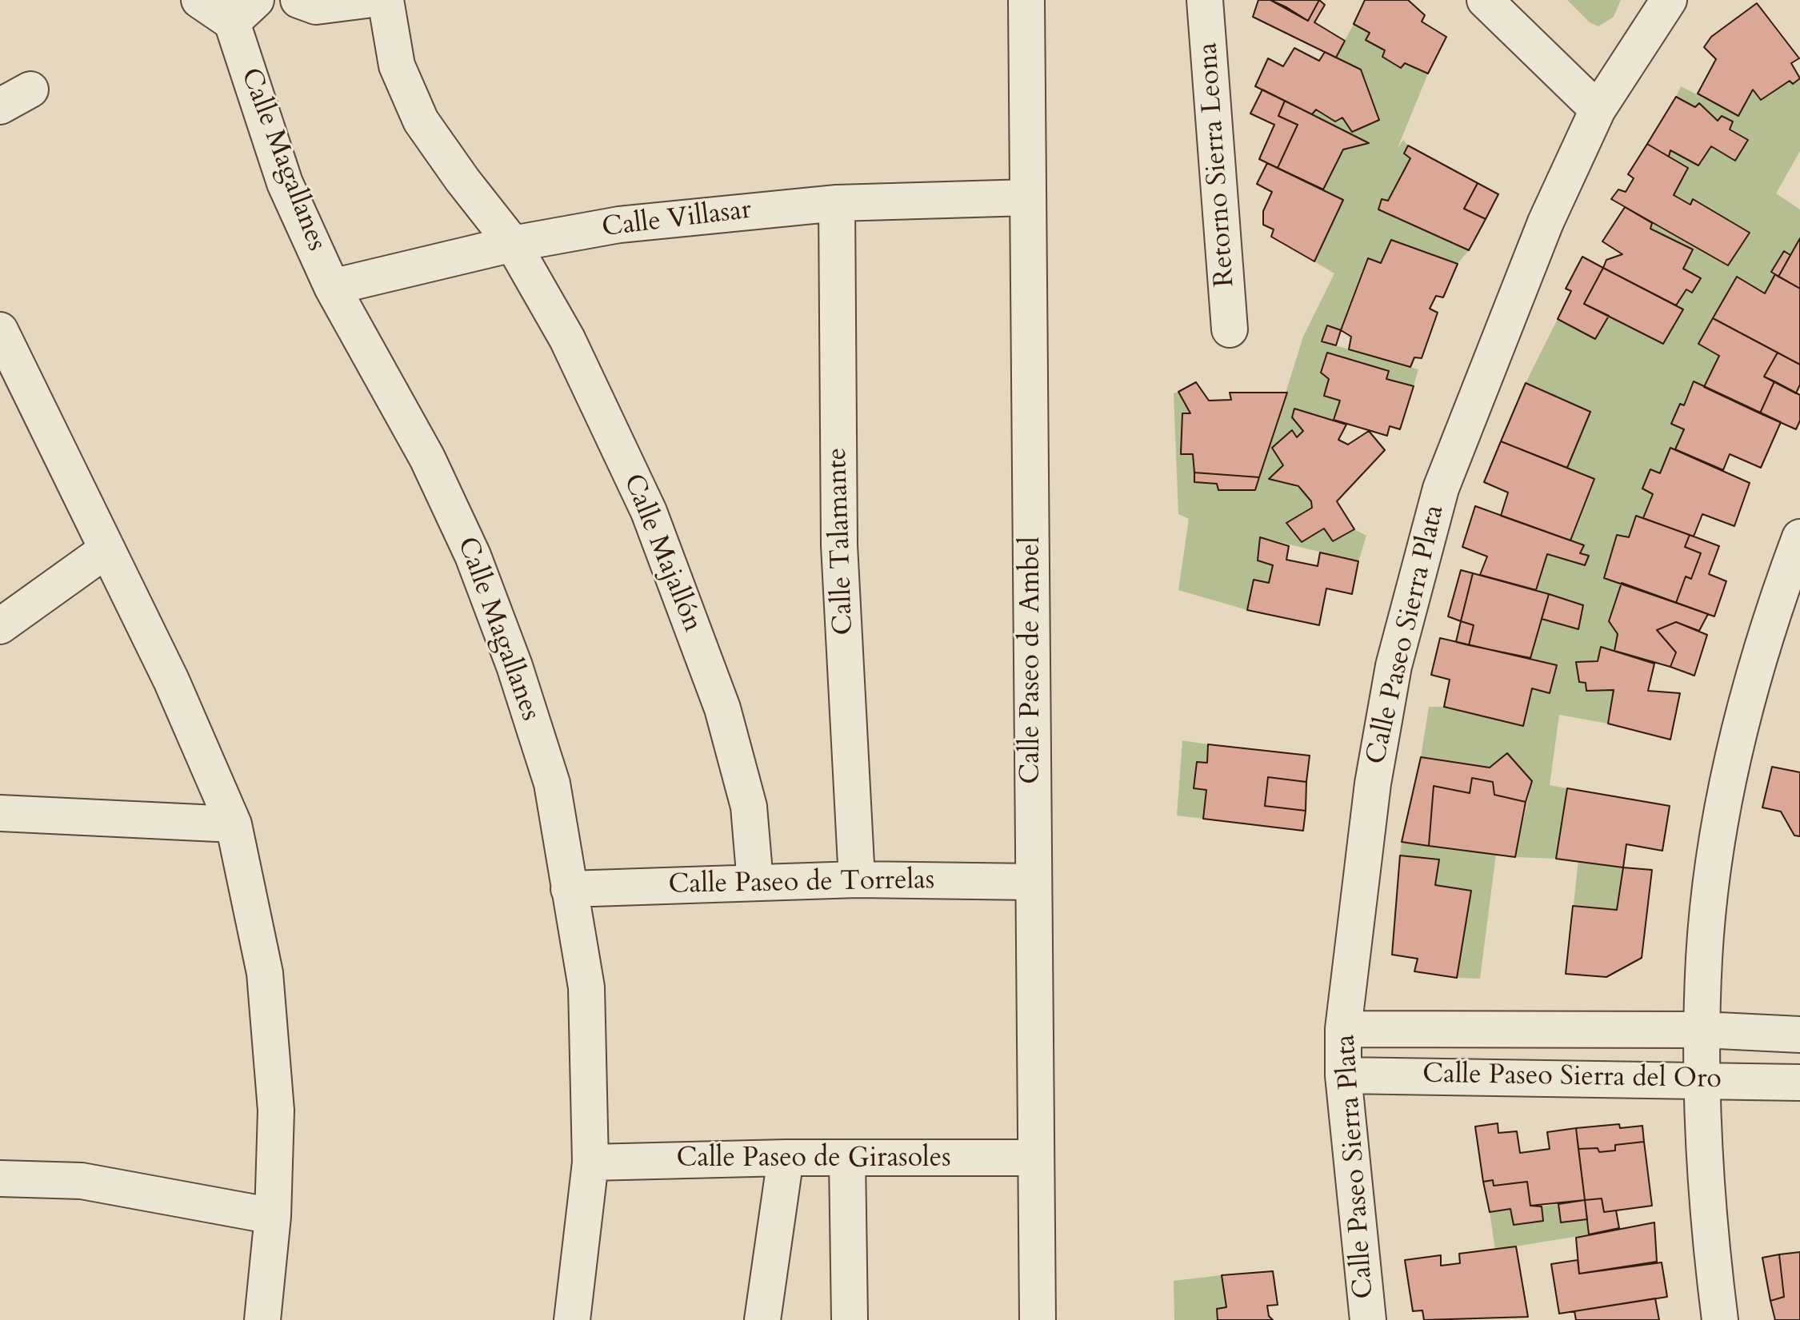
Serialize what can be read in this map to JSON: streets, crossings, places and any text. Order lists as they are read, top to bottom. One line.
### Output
{"streets":{"street":["Calle Magallanes","Retorno Sierra Leona","Calle Villasar","Calle Talamante","Calle Majallón","Calle Paseo Sierra Plata","Calle Paseo de Ambel","Calle Paseo de Torrelas","Calle Paseo Sierra del Oro","Calle Paseo de Girasoles"]},"crossings":[["Calle Magallanes","Calle Villasar"],["Calle Magallanes","Calle Paseo de Torrelas"],["Calle Magallanes","Calle Paseo de Girasoles"],["Calle Villasar","Calle Talamante"],["Calle Villasar","Calle Majallón"],["Calle Villasar","Calle Paseo de Ambel"],["Calle Talamante","Calle Paseo de Torrelas"],["Calle Majallón","Calle Paseo de Torrelas"],["Calle Paseo Sierra Plata","Calle Paseo Sierra del Oro"],["Calle Paseo de Ambel","Calle Paseo de Torrelas"],["Calle Paseo de Ambel","Calle Paseo de Girasoles"]]}
